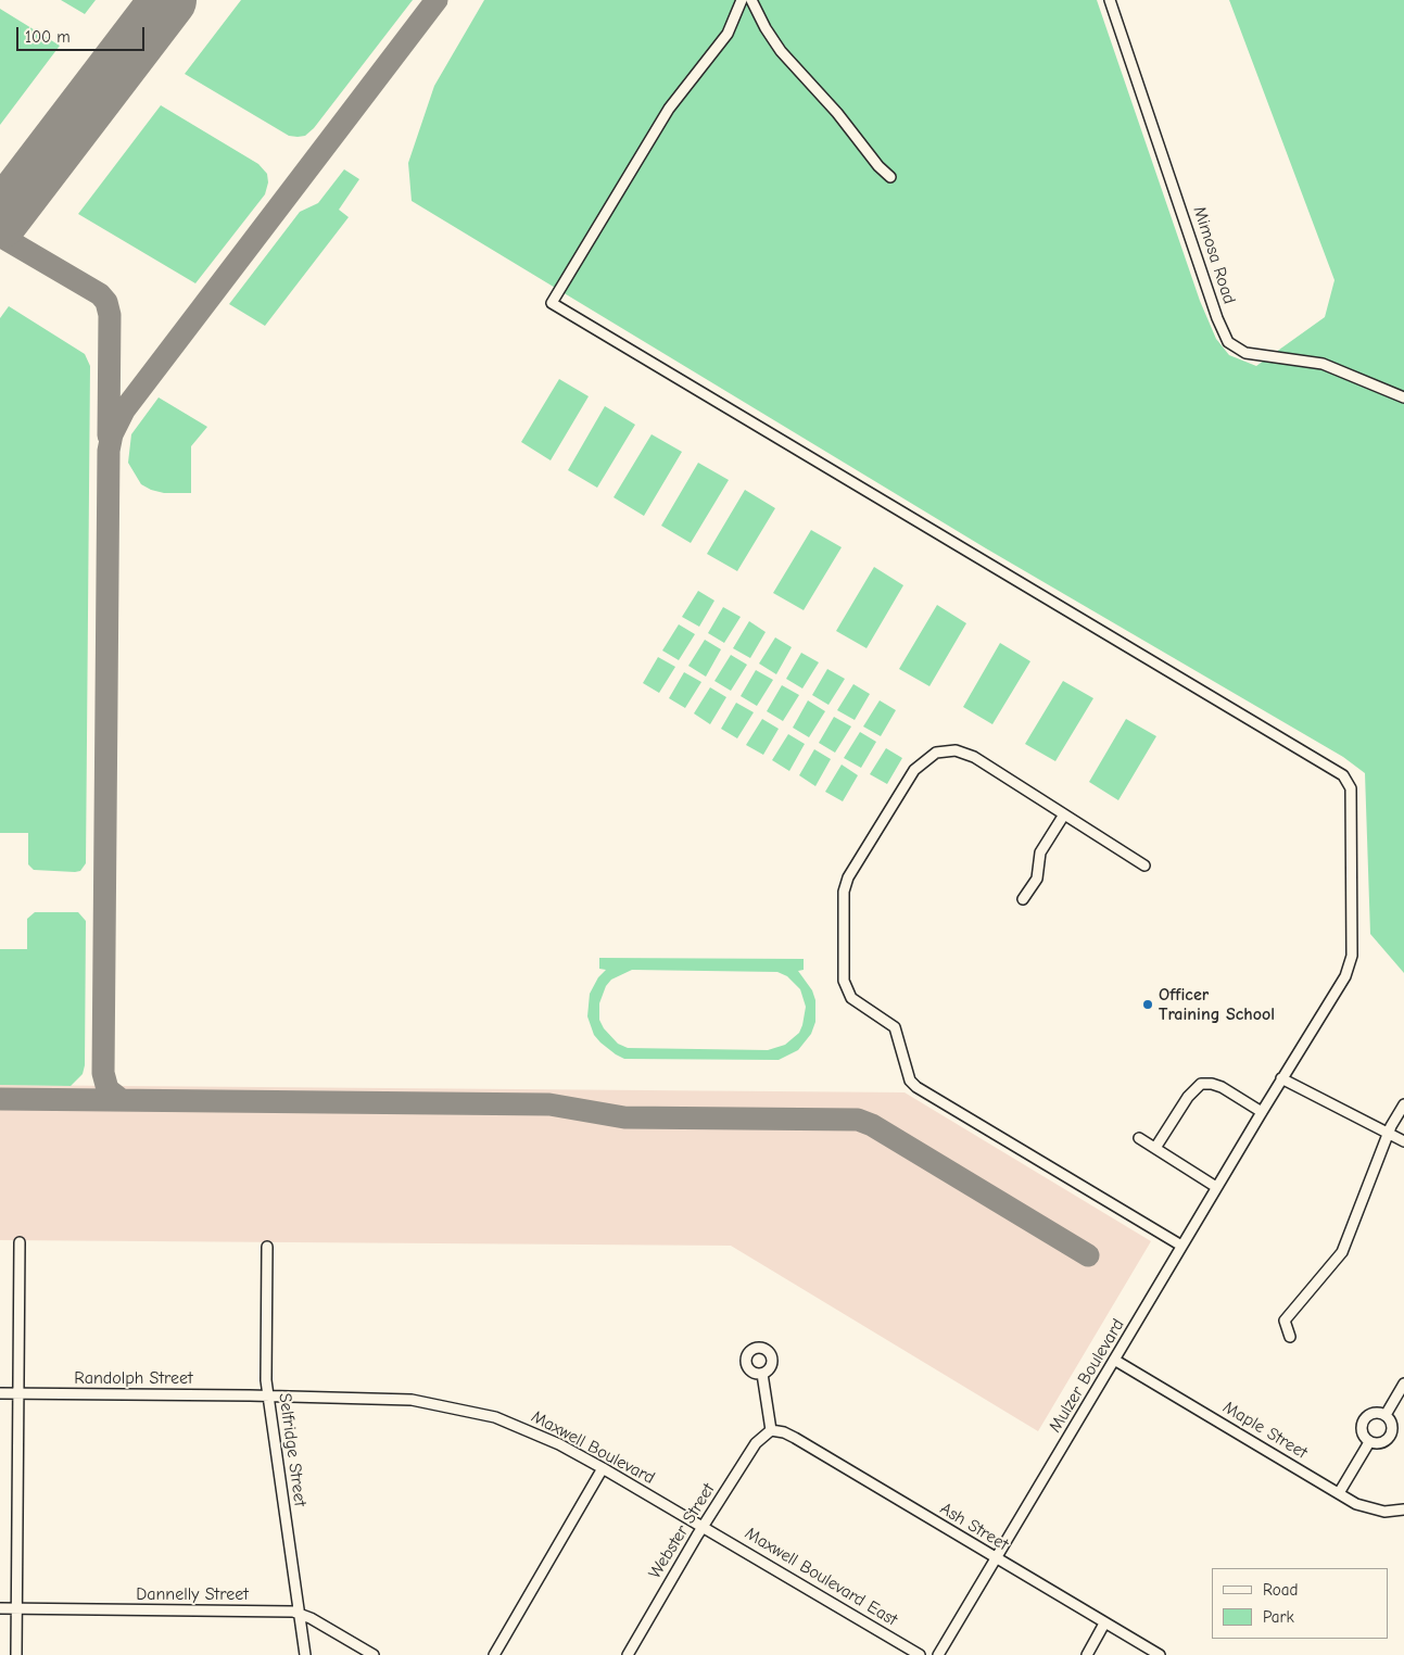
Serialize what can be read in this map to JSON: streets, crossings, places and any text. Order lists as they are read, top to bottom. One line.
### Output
{"streets":{"street":["Mimosa Road","Mulzer Boulevard","Randolph Street","Maple Street","Maxwell Boulevard","Selfridge Street","Ash Street","Webster Street","Maxwell Boulevard East","Dannelly Street"]},"crossings":[["Mulzer Boulevard","Maple Street"],["Mulzer Boulevard","Ash Street"],["Randolph Street","Maxwell Boulevard"],["Randolph Street","Selfridge Street"],["Maxwell Boulevard","Selfridge Street"],["Maxwell Boulevard","Webster Street"],["Maxwell Boulevard","Maxwell Boulevard East"],["Selfridge Street","Dannelly Street"],["Ash Street","Webster Street"],["Webster Street","Maxwell Boulevard East"]],"places":["Officer Training School"],"legend":["Road","Park"],"scale_bar":"100 m"}
